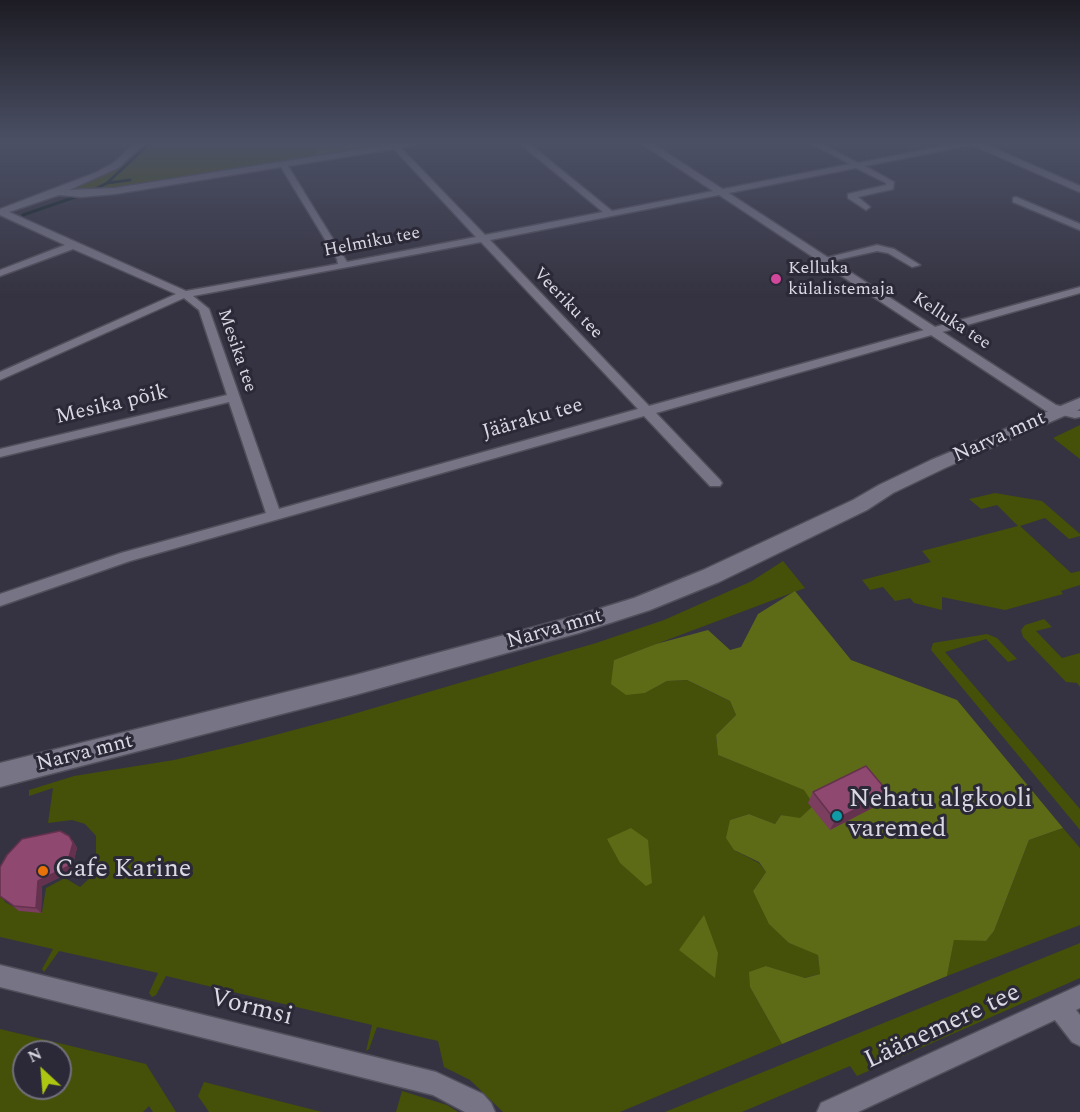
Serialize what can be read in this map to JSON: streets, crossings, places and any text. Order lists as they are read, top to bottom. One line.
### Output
{"streets":{"main road":["Narva mnt"],"street":["Helmiku tee","Veeriku tee","Kelluka tee","Mesika tee","Mesika põik","Jääraku tee","Vormsi","Läänemere tee"]},"crossings":[["Helmiku tee","Veeriku tee"],["Helmiku tee","Mesika tee"],["Veeriku tee","Jääraku tee"],["Kelluka tee","Jääraku tee"],["Kelluka tee","Narva mnt"],["Mesika tee","Mesika põik"],["Mesika tee","Jääraku tee"]],"places":["Kelluka külalistemaja","Nehatu algkooli varemed","Cafe Karine"],"north":"top left"}
